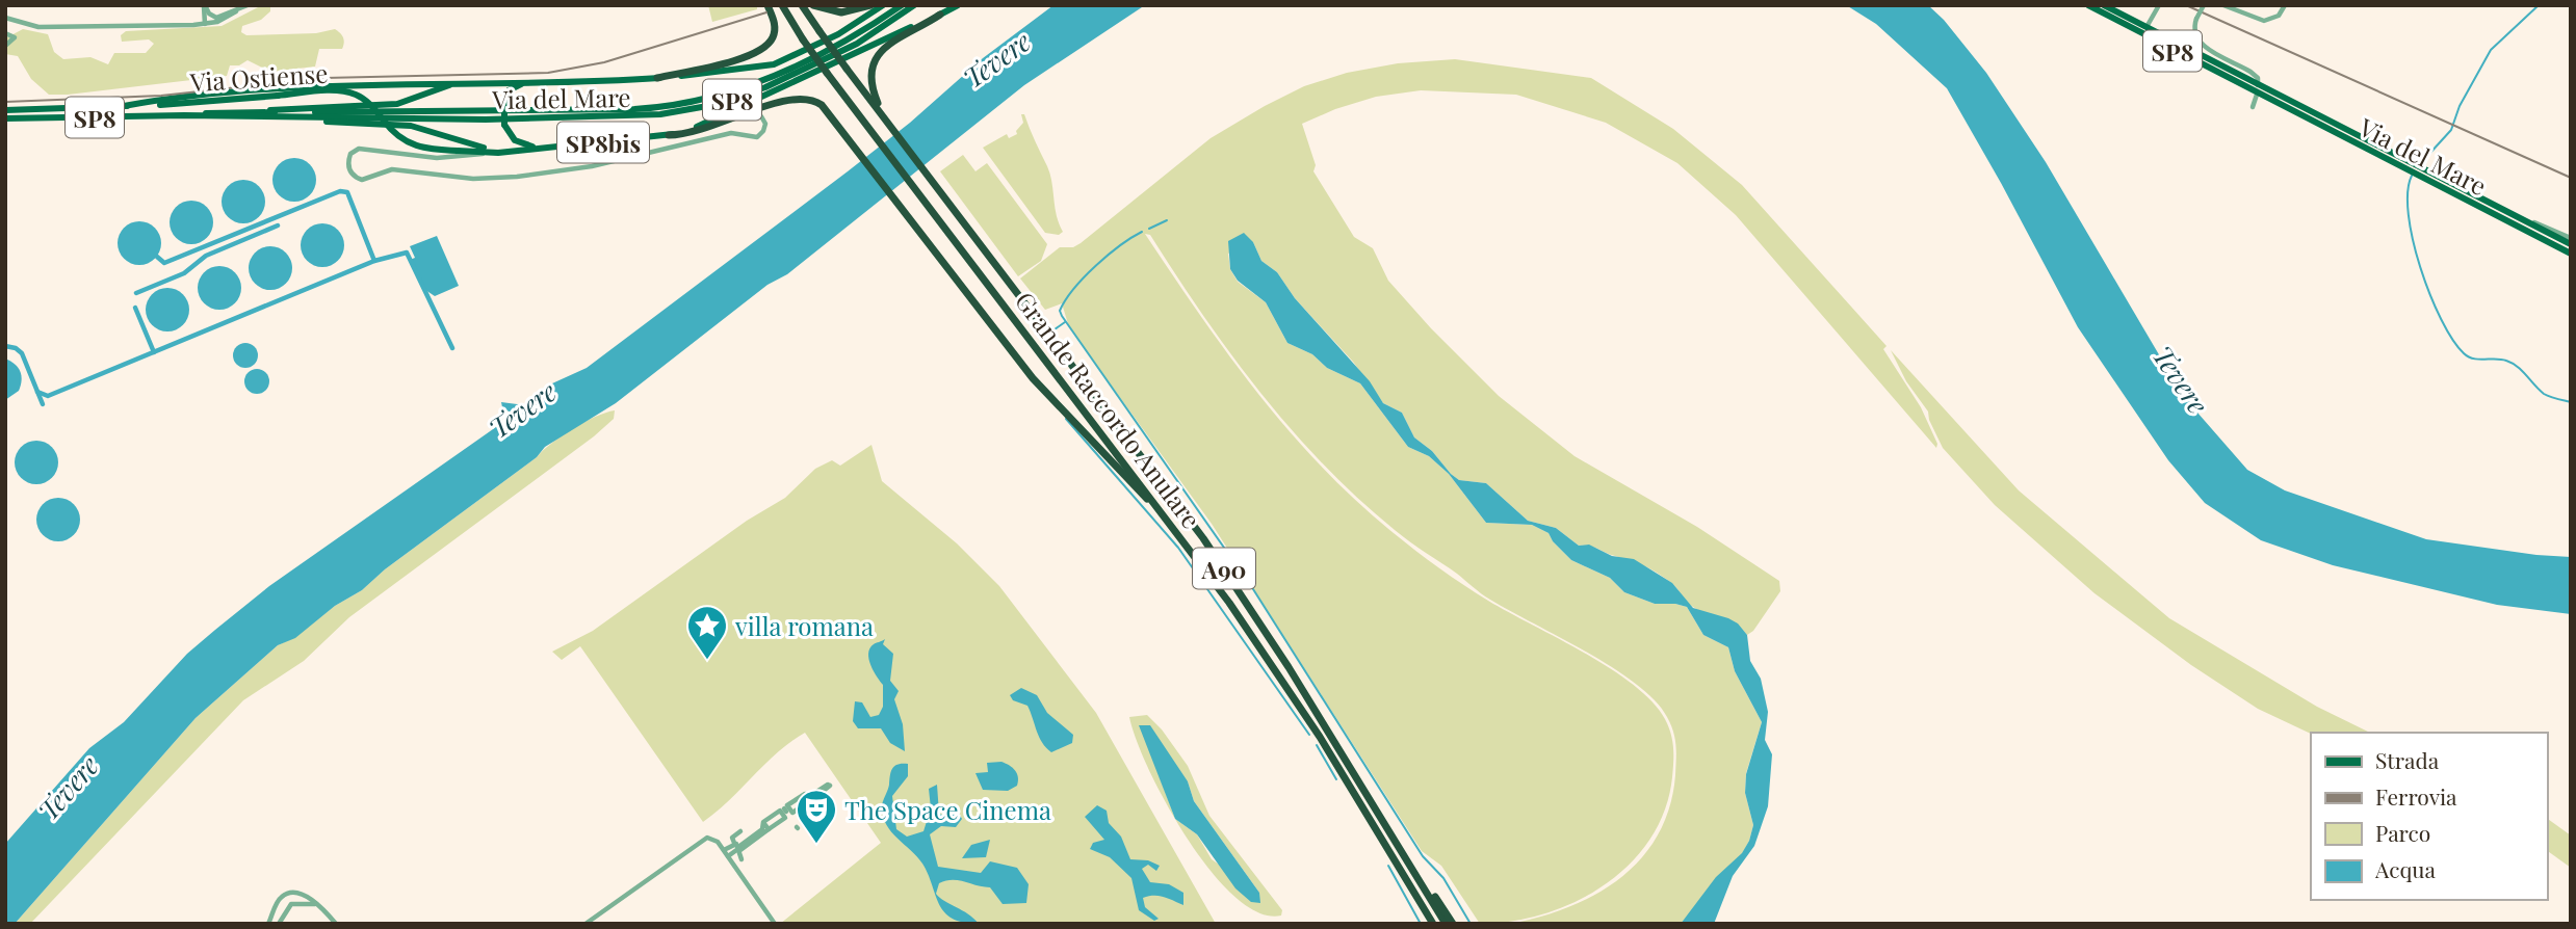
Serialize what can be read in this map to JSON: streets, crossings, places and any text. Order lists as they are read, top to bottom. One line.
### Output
{"streets":{"highway":["Grande Raccordo Anulare","A90"],"main road":["SP8","Via Ostiense","Via del Mare","SP8bis"]},"water":["Tevere"],"places":{"place":["villa romana"],"theatre":["The Space Cinema"]},"legend":["Strada","Ferrovia","Parco","Acqua"]}
